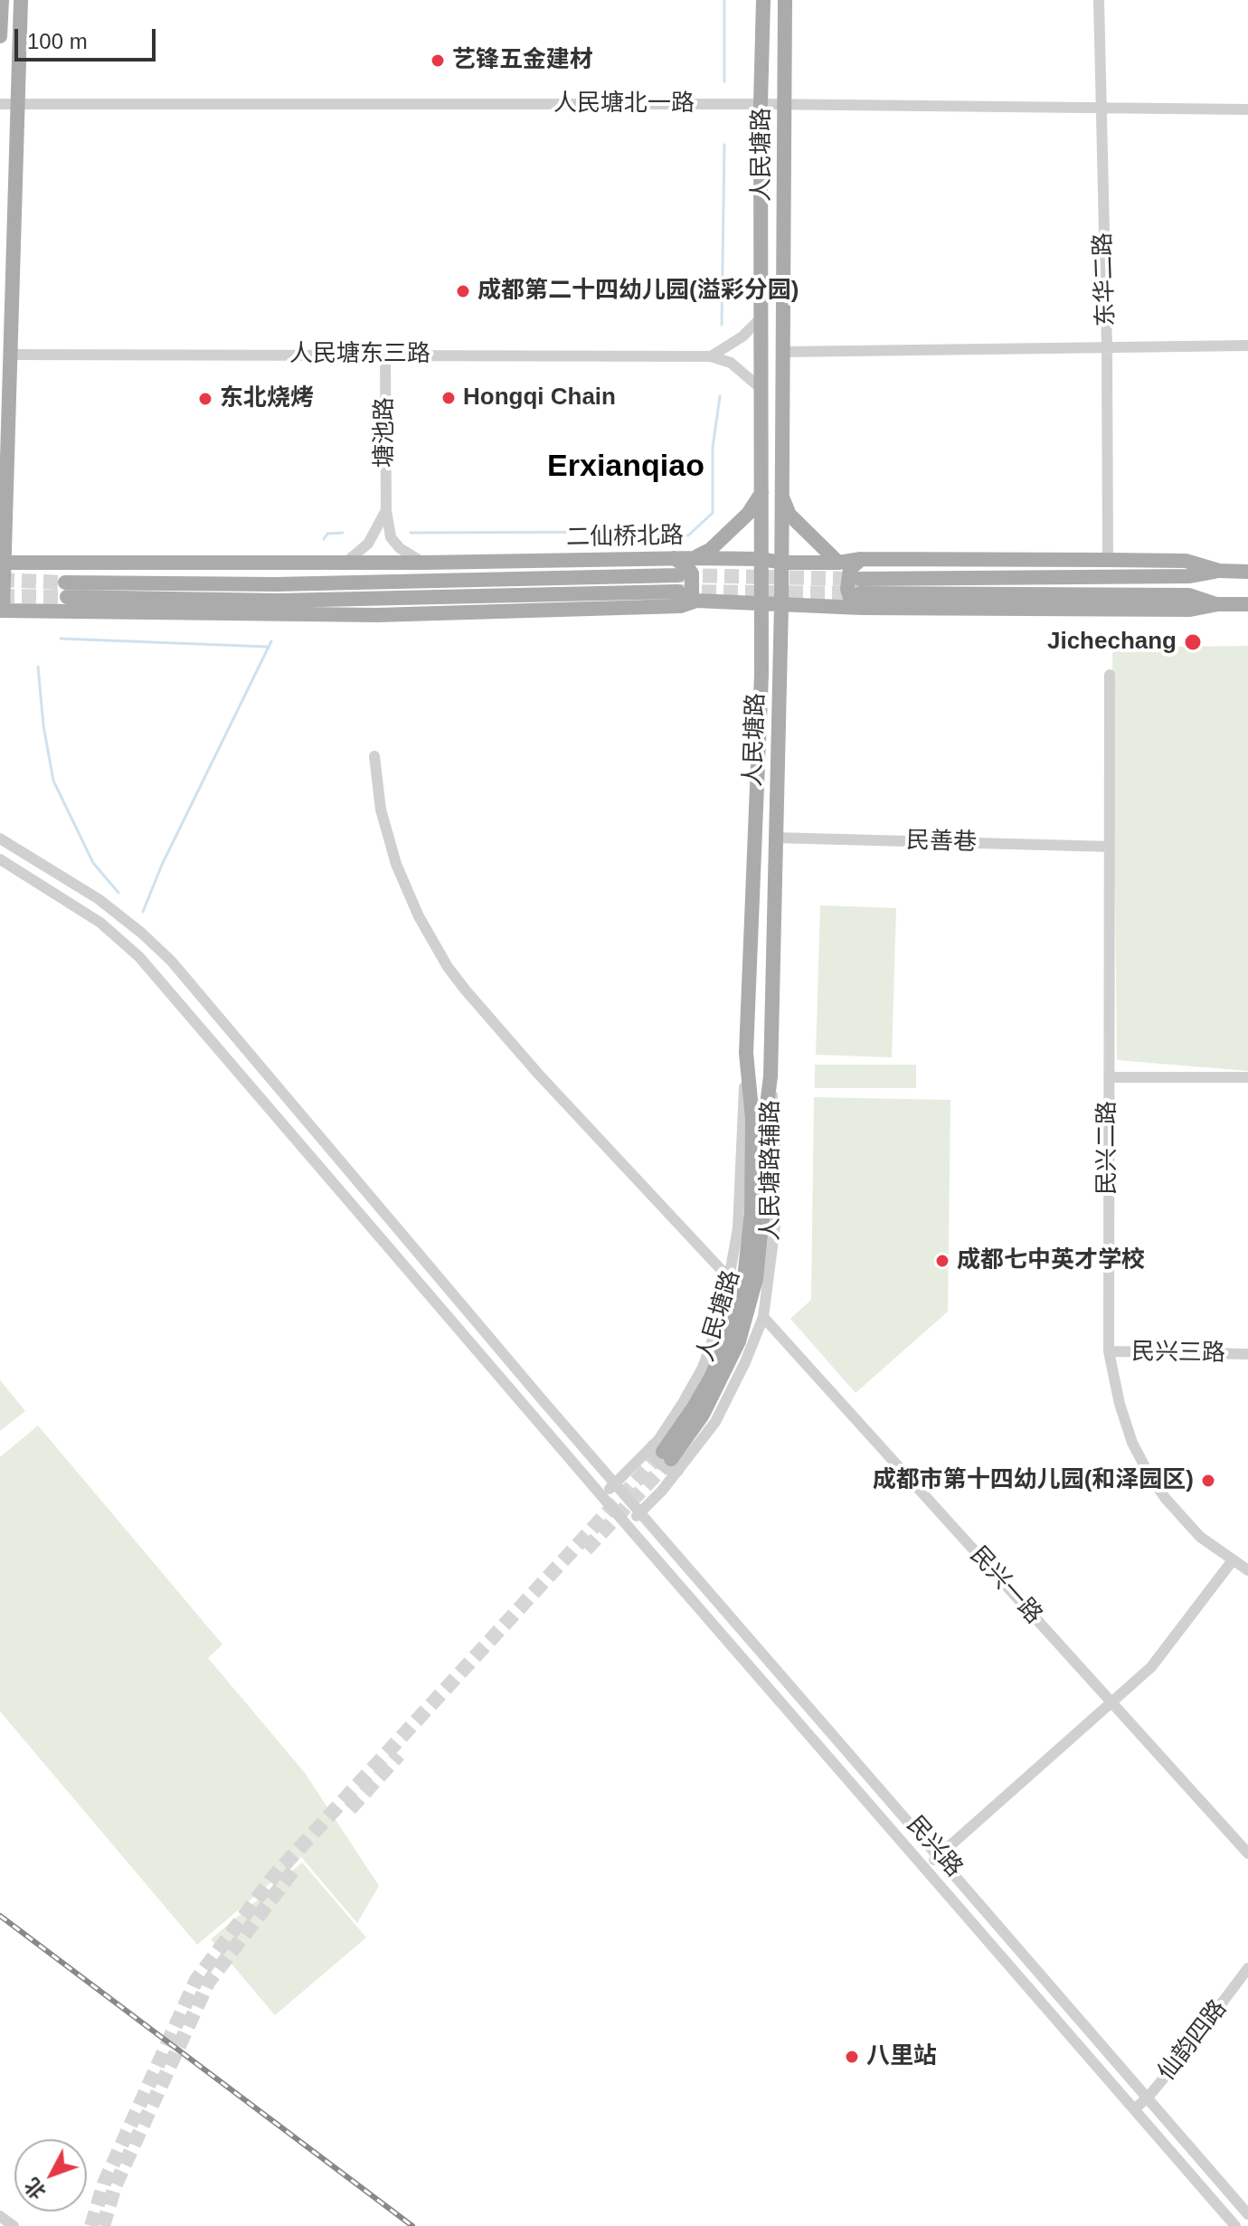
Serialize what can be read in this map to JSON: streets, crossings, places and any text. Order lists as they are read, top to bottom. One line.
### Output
{"streets":{"main road":["人民塘路","二仙桥北路"],"street":["人民塘北一路","东华二路","人民塘东三路","塘池路","民善巷","民兴二路","人民塘路辅路","民兴三路","民兴一路","民兴路","仙韵四路"]},"crossings":[["人民塘北一路","人民塘路"],["人民塘北一路","东华二路"],["人民塘路","人民塘东三路"],["人民塘路","二仙桥北路"],["人民塘路","民善巷"],["人民塘路","人民塘路辅路"],["东华二路","二仙桥北路"],["人民塘东三路","塘池路"],["民善巷","民兴二路"],["民兴二路","民兴三路"],["人民塘路辅路","民兴一路"],["人民塘路辅路","民兴路"],["民兴路","仙韵四路"]],"districts":["Erxianqiao"],"places":["艺锋五金建材","成都第二十四幼儿园(溢彩分园)","Hongqi Chain","东北烧烤","Jichechang","成都七中英才学校","成都市第十四幼儿园(和泽园区)","八里站"],"scale_bar":"100 m","north":"bottom left"}
